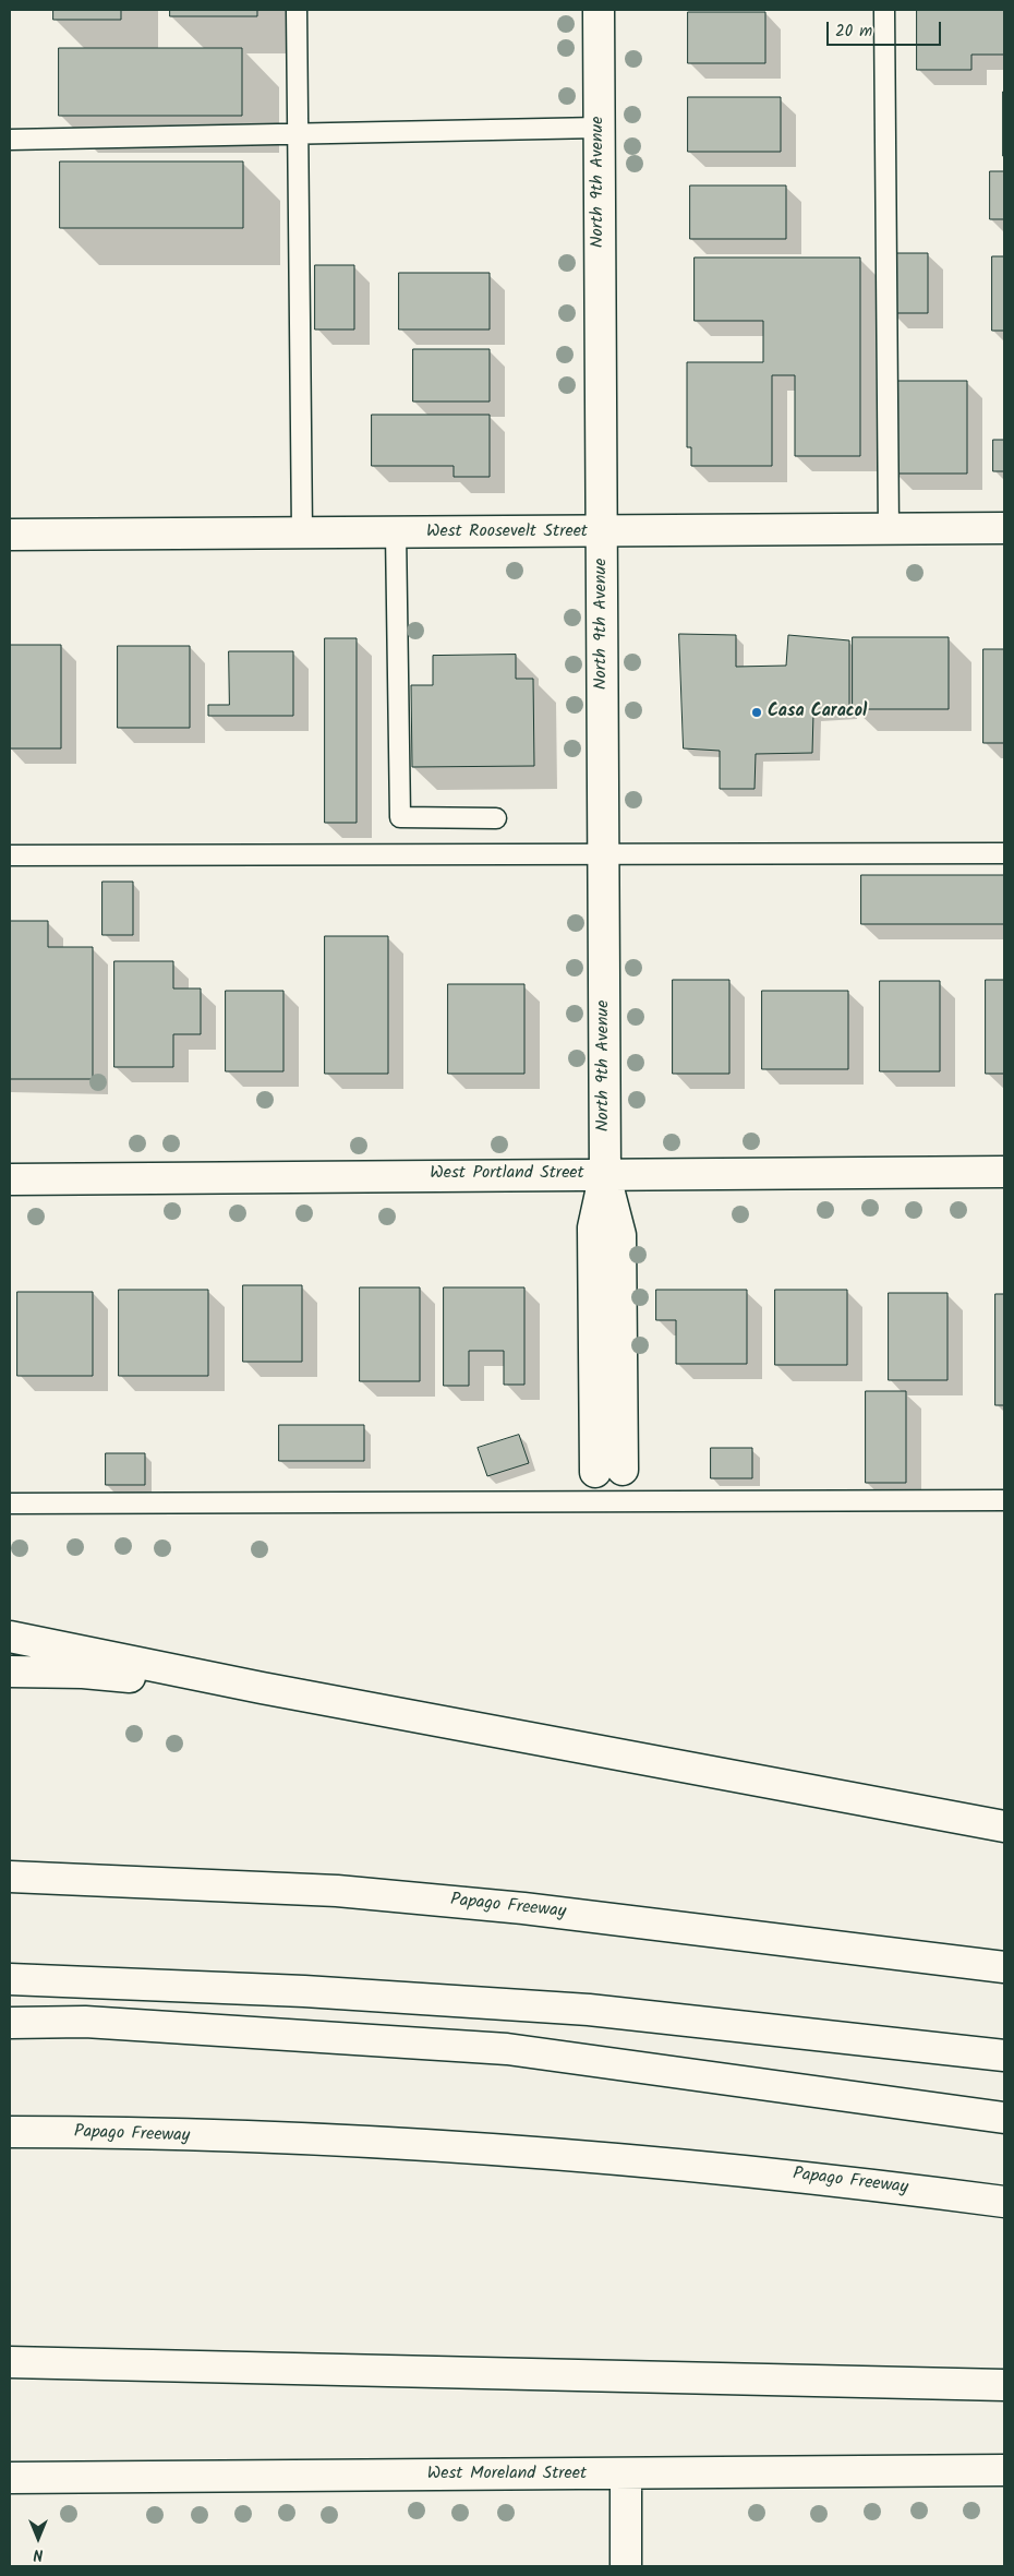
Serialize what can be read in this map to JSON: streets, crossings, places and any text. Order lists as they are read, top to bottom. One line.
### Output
{"streets":{"main road":["North 9th Avenue","West Roosevelt Street","West Portland Street","Papago Freeway","West Moreland Street"]},"crossings":[["North 9th Avenue","West Roosevelt Street"],["North 9th Avenue","West Portland Street"]],"places":["Casa Caracol"],"scale_bar":"20 m","north":"bottom"}
